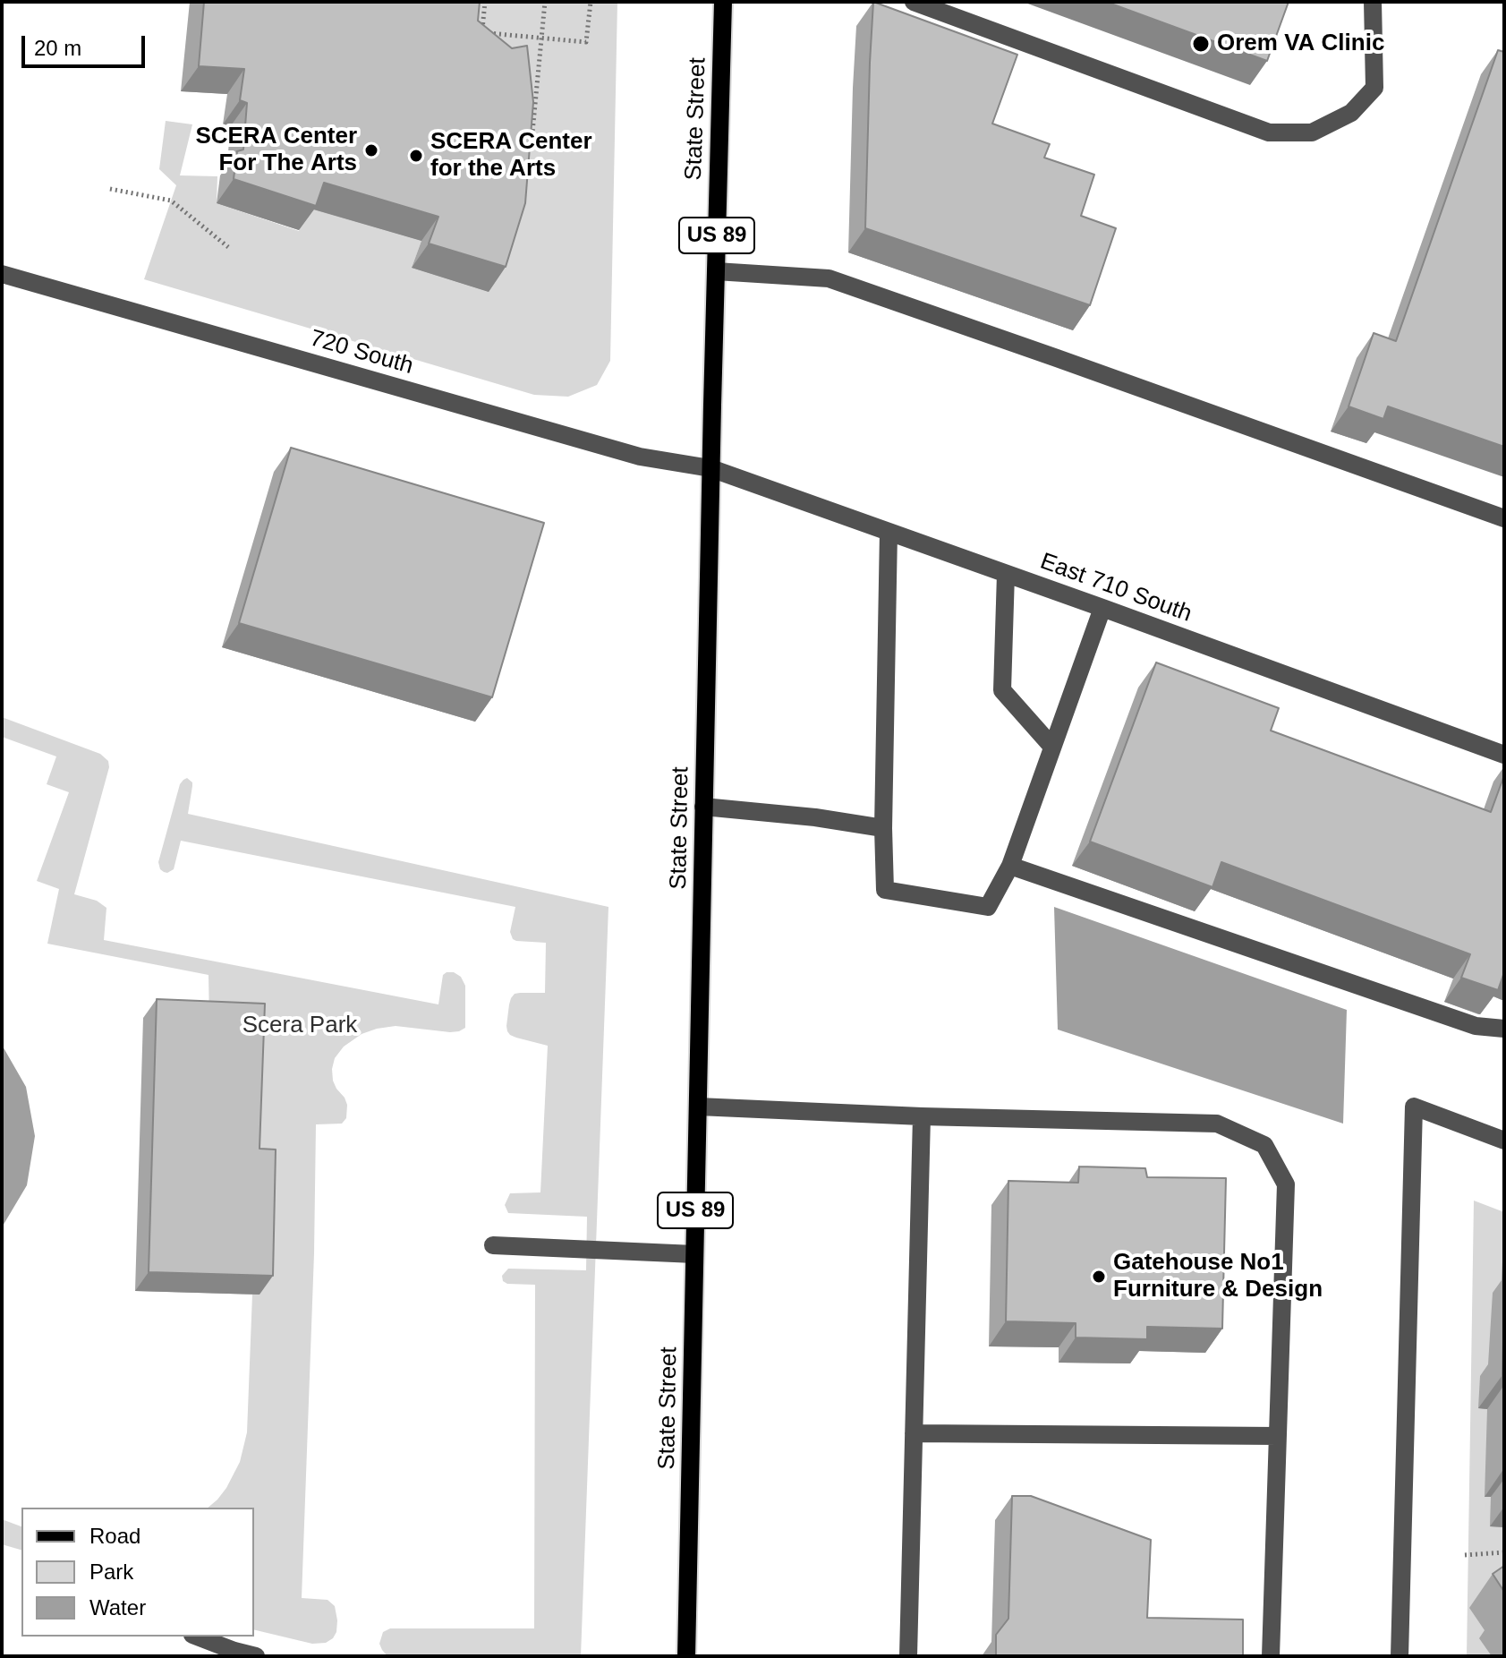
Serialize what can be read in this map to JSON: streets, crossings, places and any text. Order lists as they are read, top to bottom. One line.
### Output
{"streets":{"main road":["State Street","US 89"],"street":["720 South","East 710 South"]},"crossings":[["State Street","720 South"],["State Street","East 710 South"],["720 South","East 710 South"]],"parks":["Scera Park"],"places":["Orem VA Clinic","SCERA Center For The Arts","SCERA Center for the Arts","Gatehouse No1 Furniture & Design"],"legend":["Road","Park","Water"],"scale_bar":"20 m"}
